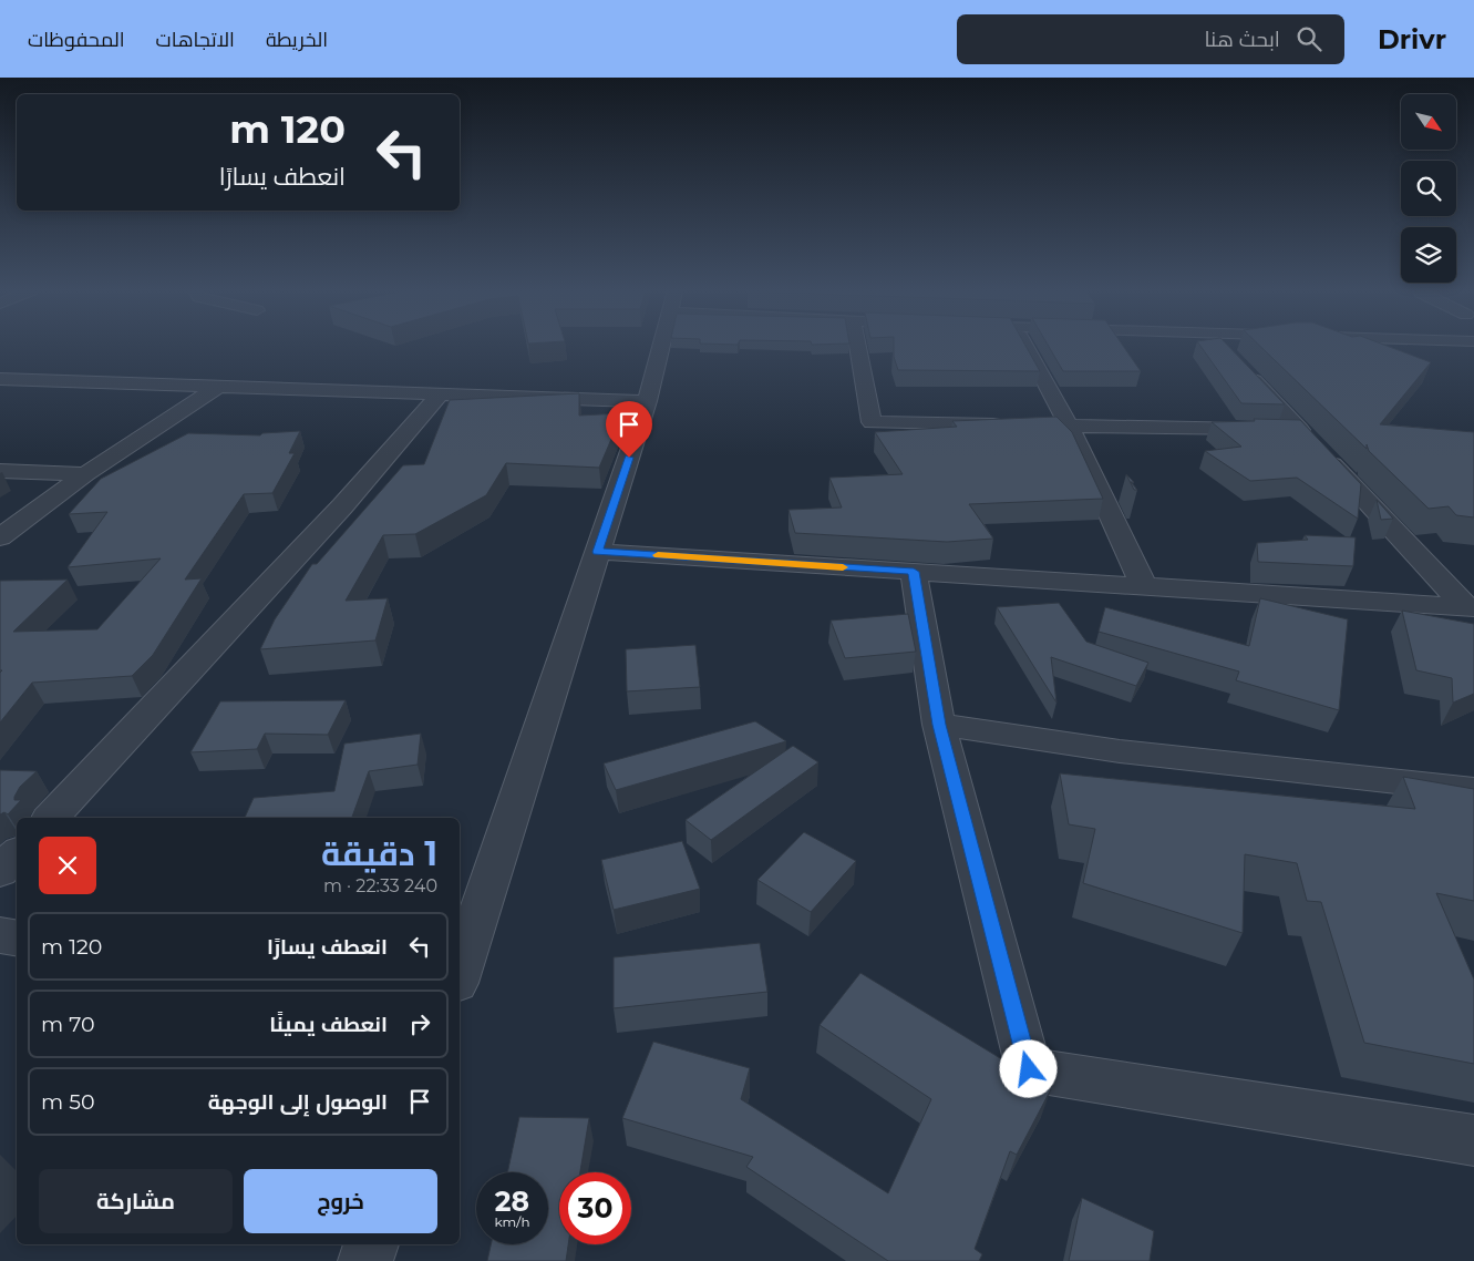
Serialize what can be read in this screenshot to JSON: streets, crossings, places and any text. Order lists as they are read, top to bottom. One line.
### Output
{"north":"bottom right","page":{"header":"Drivr","search":"ابحث هنا","nav":["الخريطة","الاتجاهات","المحفوظات"],"turn":["120 m","انعطف يسارًا"],"heading":["1 دقيقة","240 m · 22:33"],"list":[{"name":"انعطف يسارًا","value":"120 m"},{"name":"انعطف يمينًا","value":"70 m"},{"name":"الوصول إلى الوجهة","value":"50 m"}],"buttons":["خروج","مشاركة"],"speed":"28 km/h","limit":"30"}}
